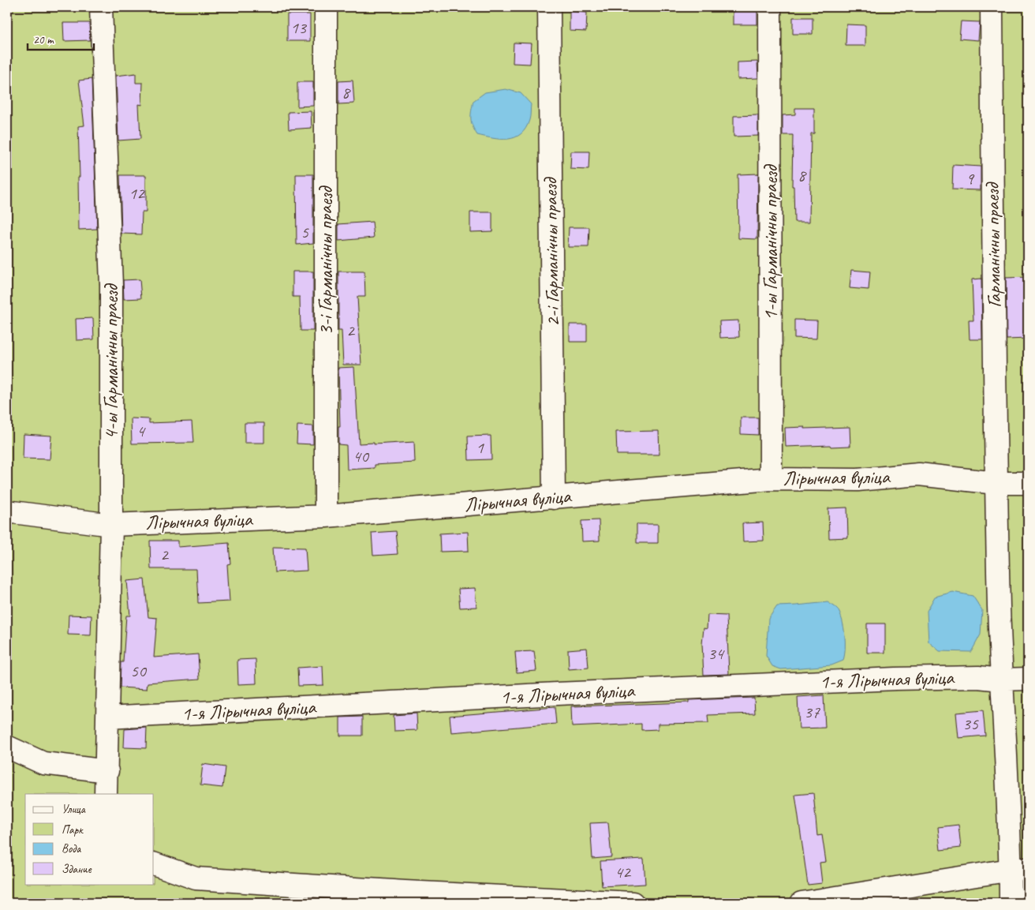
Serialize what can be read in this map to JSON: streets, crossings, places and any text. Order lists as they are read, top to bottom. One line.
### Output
{"streets":{"lane":["1-ы Гарманічны праезд","Гарманічны праезд","2-і Гарманічны праезд","3-і Гарманічны праезд","4-ы Гарманічны праезд","Лірычная вуліца","1-я Лірычная вуліца"]},"crossings":[["1-ы Гарманічны праезд","Лірычная вуліца"],["Гарманічны праезд","Лірычная вуліца"],["Гарманічны праезд","1-я Лірычная вуліца"],["2-і Гарманічны праезд","Лірычная вуліца"],["3-і Гарманічны праезд","Лірычная вуліца"],["4-ы Гарманічны праезд","Лірычная вуліца"],["4-ы Гарманічны праезд","1-я Лірычная вуліца"]],"house_numbers":["13","8","8","9","12","5","2","4","1","40","2","34","50","37","35","42"],"legend":["Улица","Парк","Вода","Здание"],"scale_bar":"20 m"}
